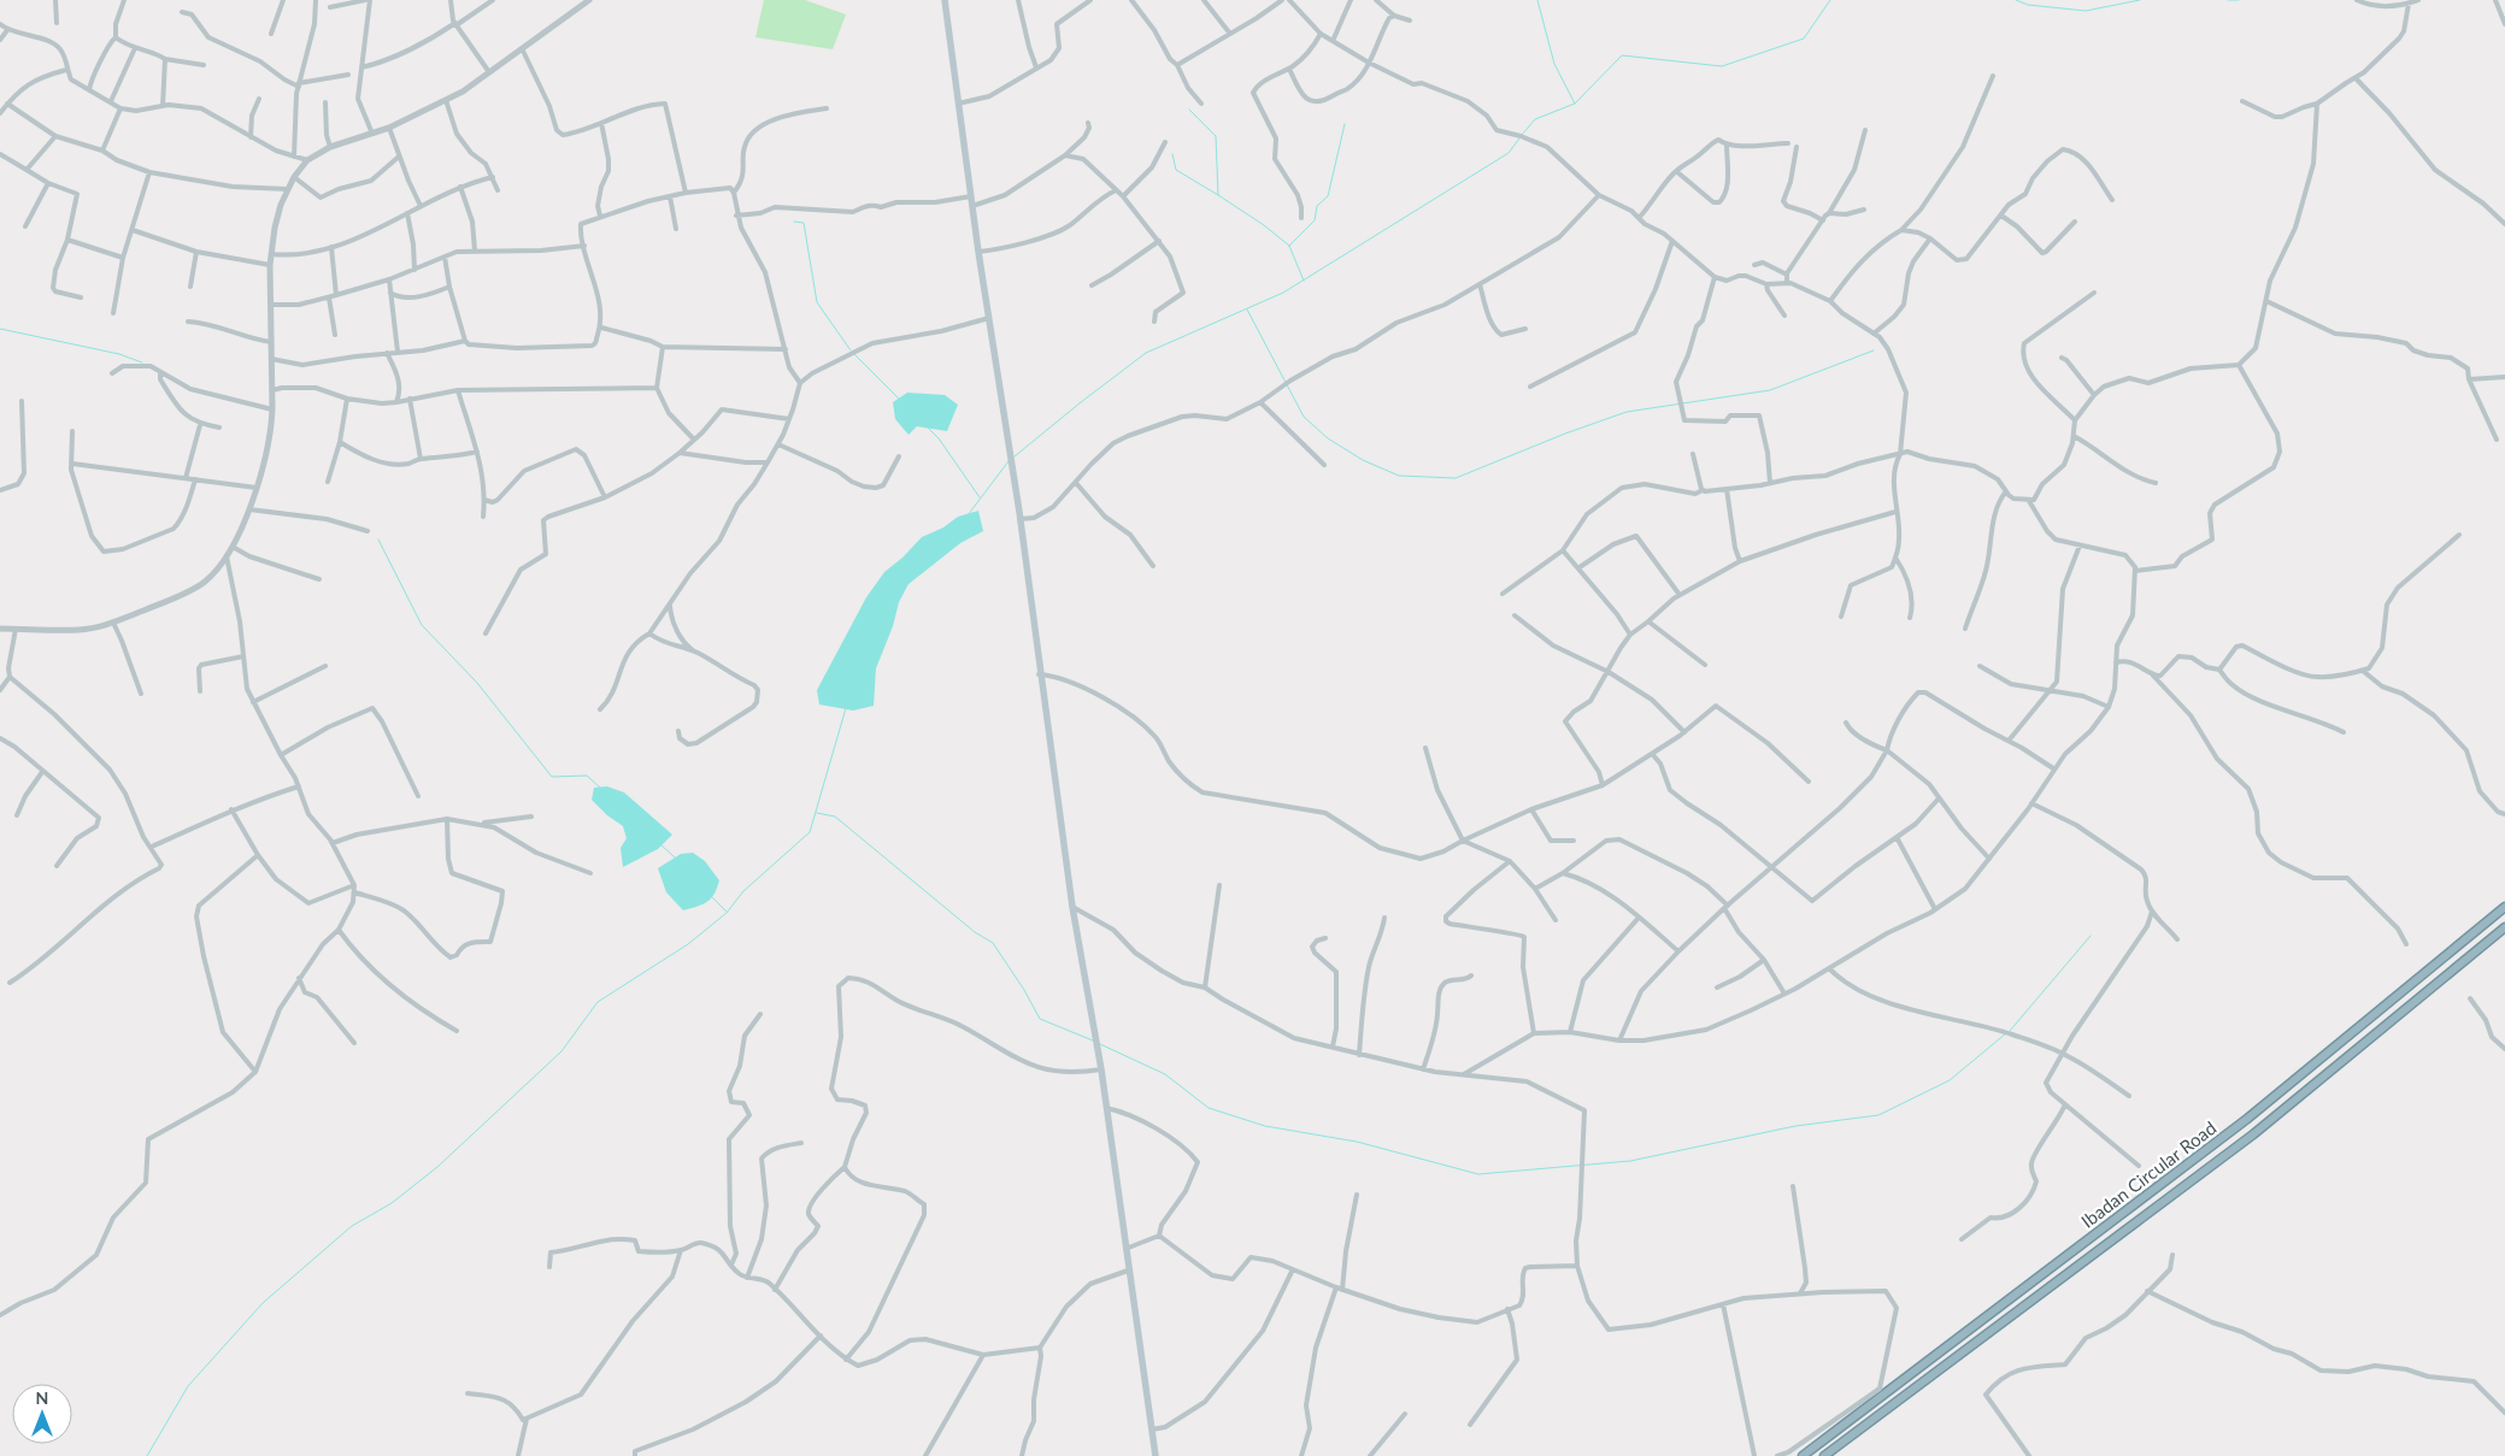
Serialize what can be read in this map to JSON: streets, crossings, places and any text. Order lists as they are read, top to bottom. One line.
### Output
{"streets":{"highway":["Ibadan Circular Road"]},"north":"top"}
